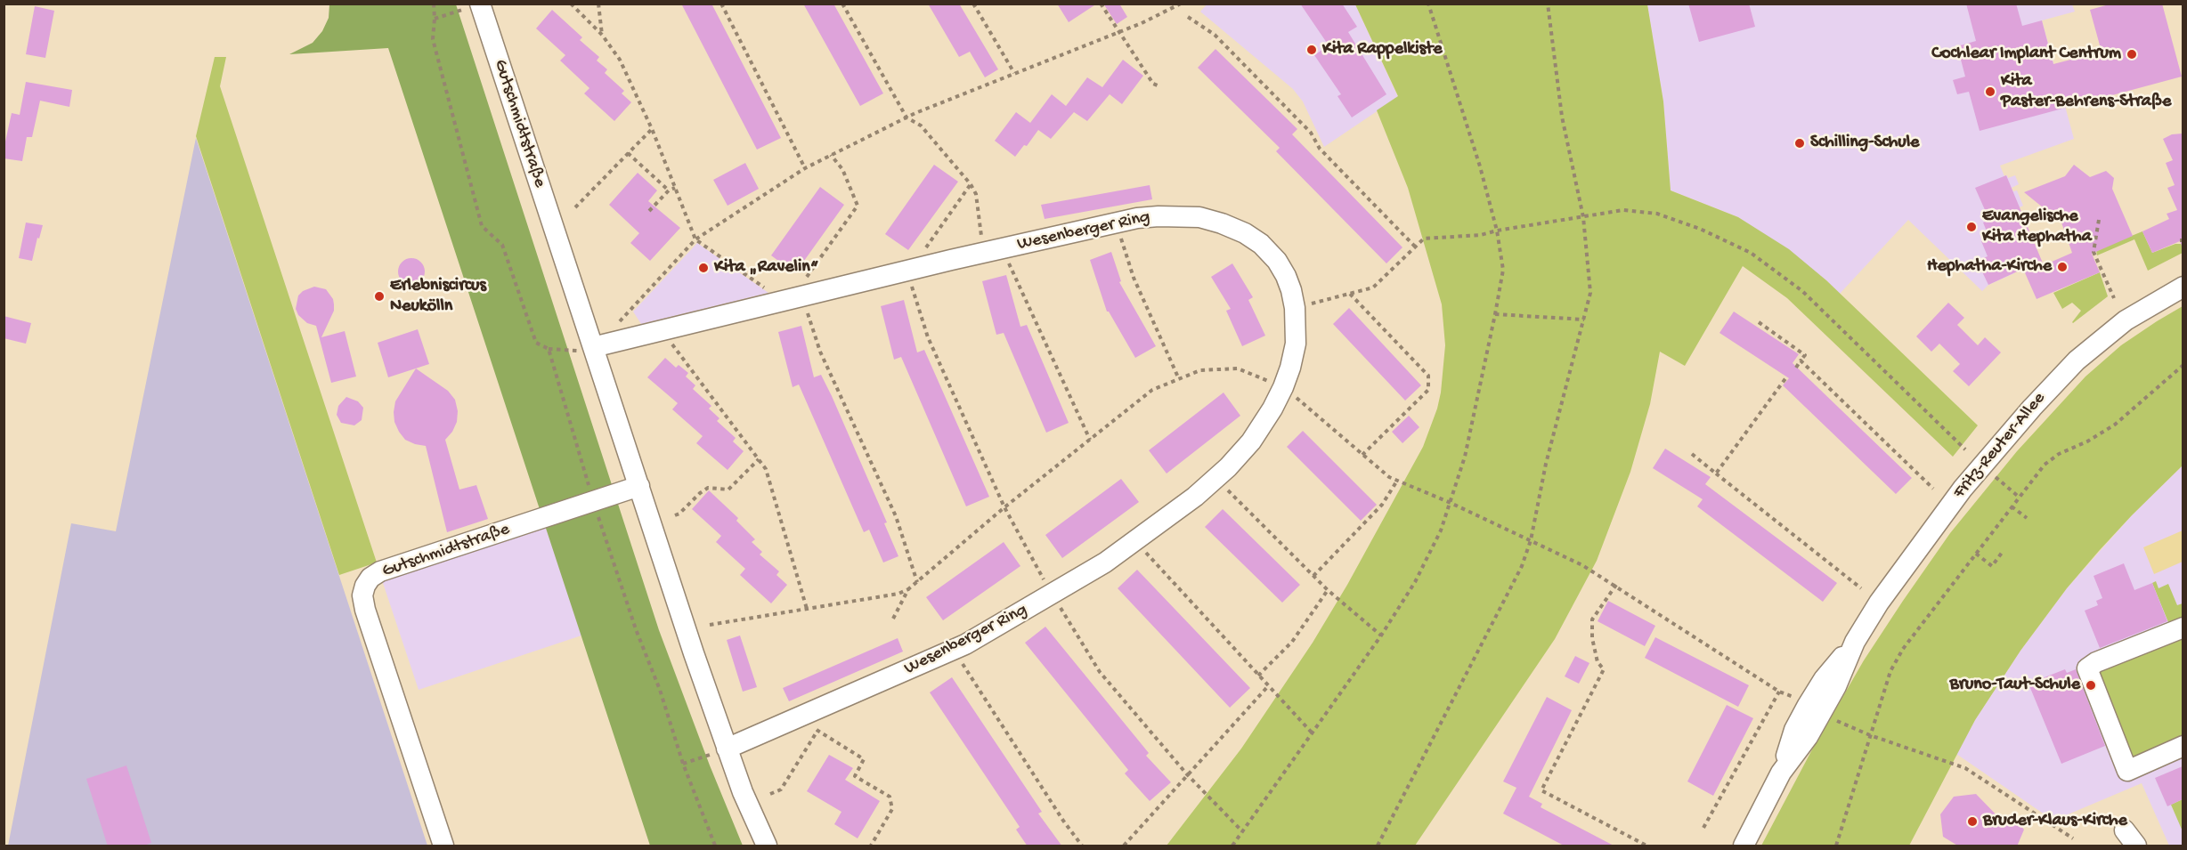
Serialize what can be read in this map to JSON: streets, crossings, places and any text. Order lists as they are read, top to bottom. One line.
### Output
{"streets":{"street":["Gutschmidtstraße","Wesenberger Ring","Fritz-Reuter-Allee"]},"crossings":[["Gutschmidtstraße","Wesenberger Ring"]],"places":["Kita Rappelkiste","Cochlear Implant Centrum","Kita Paster-Behrens-Straße","Schilling-Schule","Evangelische Kita Hephatha","Hephatha-Kirche","Kita „Ravelin“","Erlebniscircus Neukölln","Bruno-Taut-Schule","Bruder-Klaus-Kirche"]}
